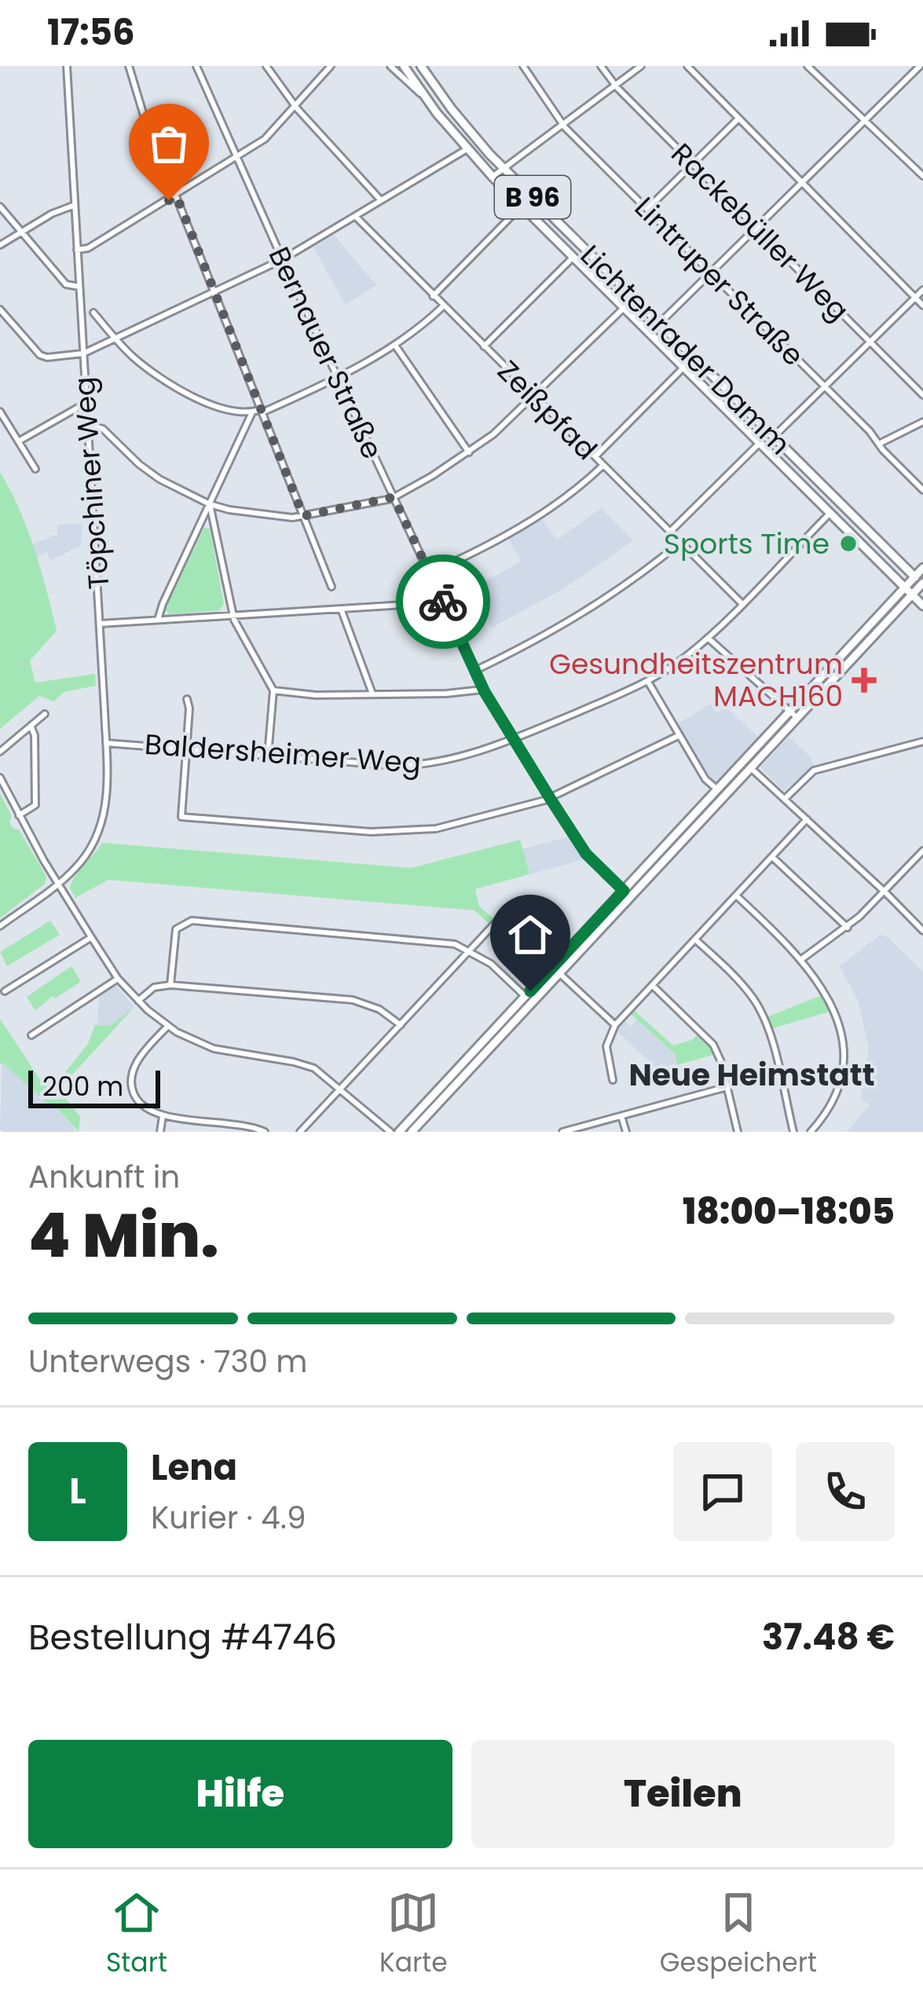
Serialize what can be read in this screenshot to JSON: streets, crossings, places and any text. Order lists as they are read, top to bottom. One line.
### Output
{"streets":{"main road":["B 96","Lichtenrader Damm"],"street":["Rackebüller Weg","Lintruper Straße","Bernauer Straße","Zeißpfad","Töpchiner Weg","Baldersheimer Weg"]},"crossings":[["B 96","Lichtenrader Damm"],["Lichtenrader Damm","Baldersheimer Weg"],["Bernauer Straße","Baldersheimer Weg"],["Zeißpfad","Baldersheimer Weg"],["Töpchiner Weg","Baldersheimer Weg"]],"districts":["Neue Heimstatt"],"places":{"other":["Sports Time"],"health":["Gesundheitszentrum MACH160"]},"scale_bar":"200 m","page":{"status":"17:56","scale":"200 m","heading":["4 Min.","Ankunft in","18:00–18:05"],"panel":["Lena","Kurier · 4.9","Bestellung #4746","37.48 €"],"bar":"Unterwegs · 730 m","round":"L","buttons":["Hilfe","Teilen"],"tabs":["Start","Karte","Gespeichert"]}}
